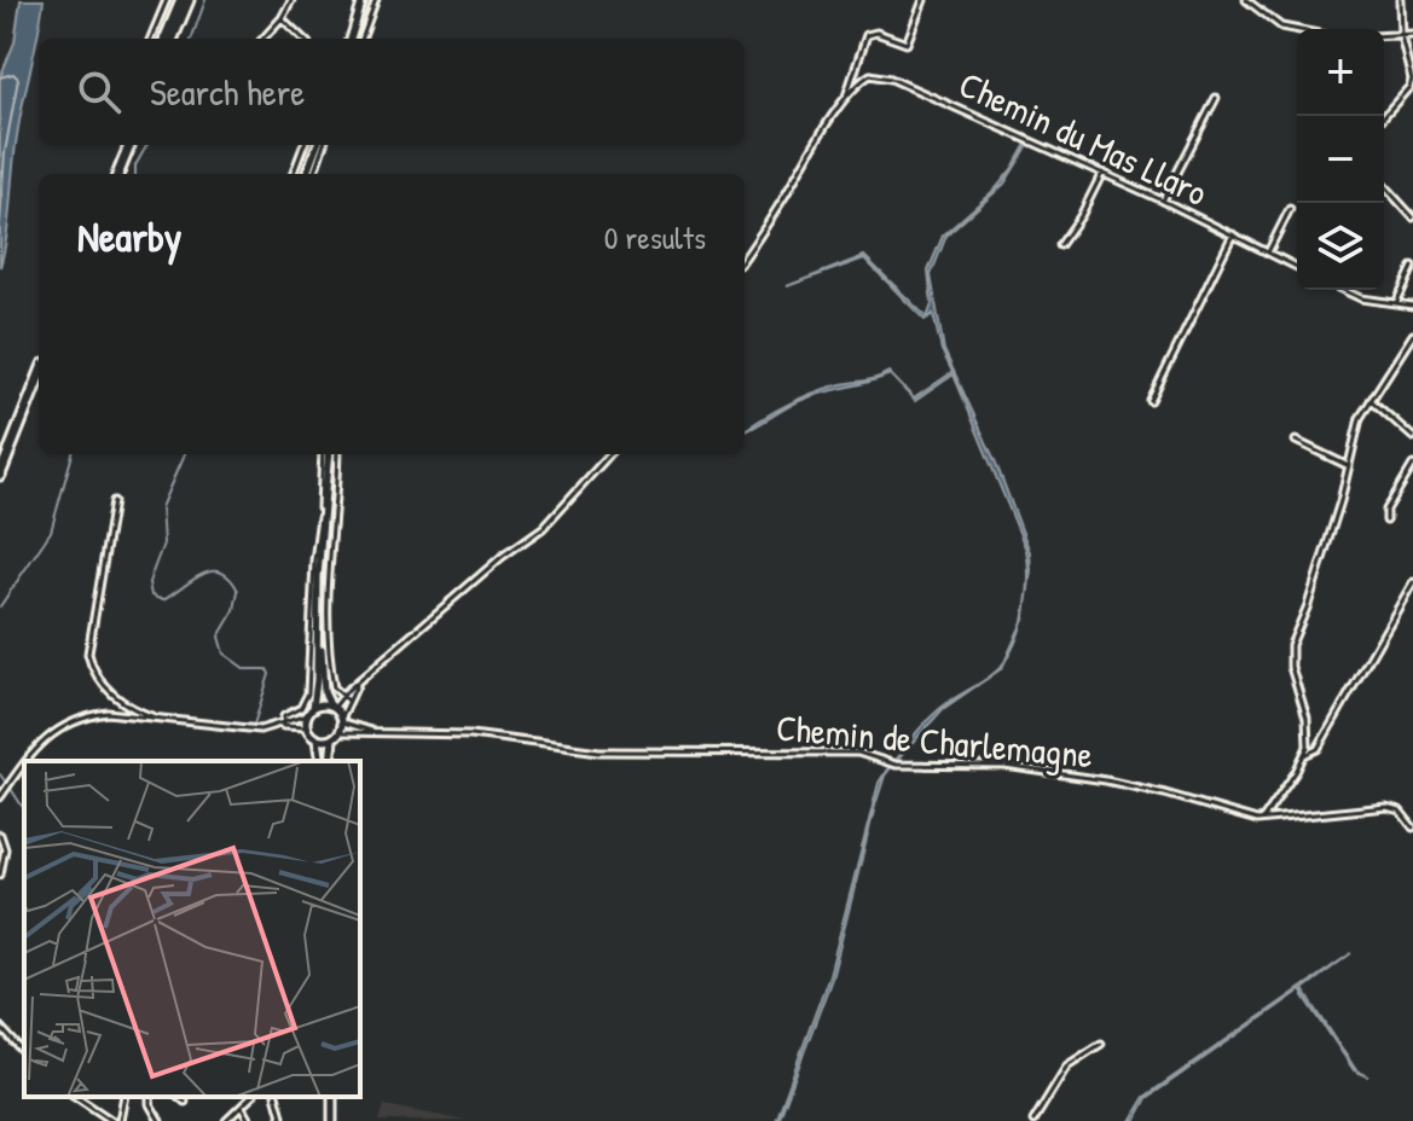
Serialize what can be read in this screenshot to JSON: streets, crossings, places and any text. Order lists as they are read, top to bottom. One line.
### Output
{"streets":{"street":["Chemin du Mas Llaro","Chemin de Charlemagne"]},"page":{"map_buttons":["+","−"],"search":"Search here","heading":["Nearby","0 results"]}}
